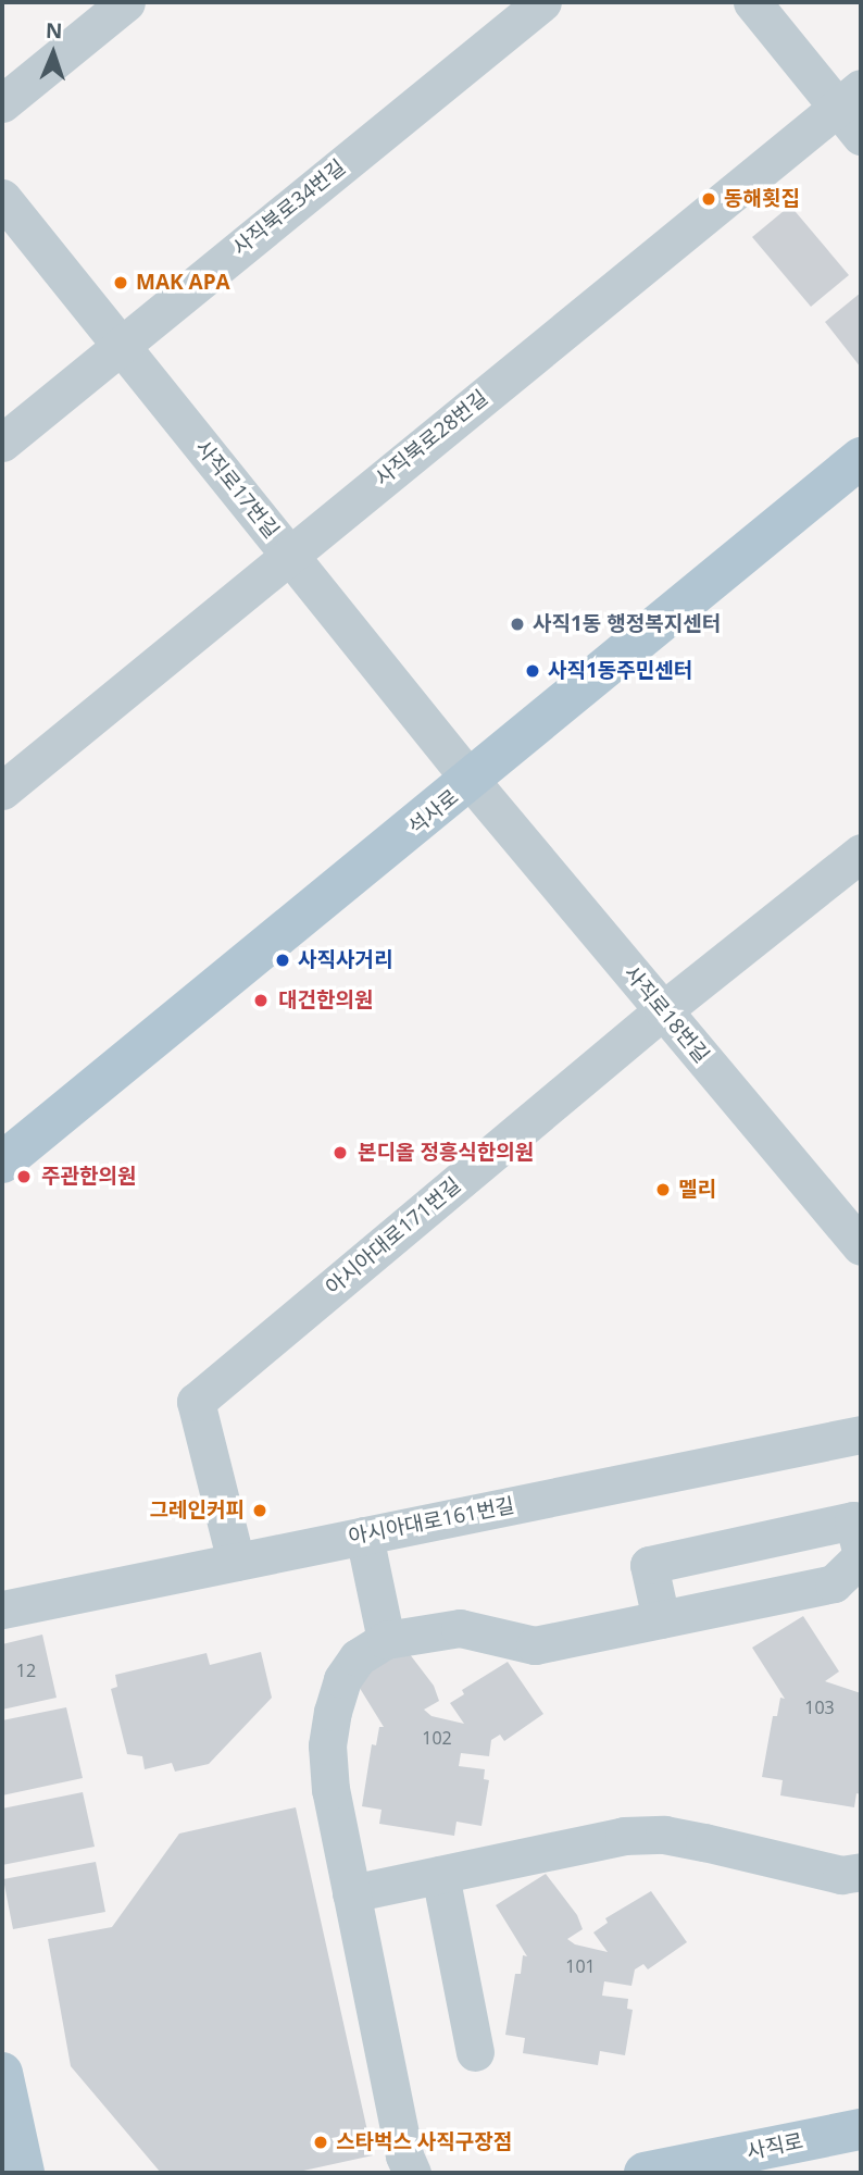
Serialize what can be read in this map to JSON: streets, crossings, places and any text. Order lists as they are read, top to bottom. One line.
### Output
{"streets":{"main road":["석사로","사직로"],"street":["사직북로34번길","사직북로28번길","사직로17번길","사직로18번길","아시아대로171번길","아시아대로161번길"]},"crossings":[["사직북로34번길","사직로17번길"],["사직북로28번길","사직로17번길"],["사직로17번길","석사로"],["사직로17번길","사직로18번길"],["석사로","사직로18번길"],["사직로18번길","아시아대로171번길"],["아시아대로171번길","아시아대로161번길"]],"places":["동해횟집","MAK APA","사직1동 행정복지센터","사직1동주민센터","사직사거리","대건한의원","본디올 정흥식한의원","주관한의원","멜리","그레인커피","스타벅스 사직구장점"],"house_numbers":["12","103","102","101"],"north":"top"}
